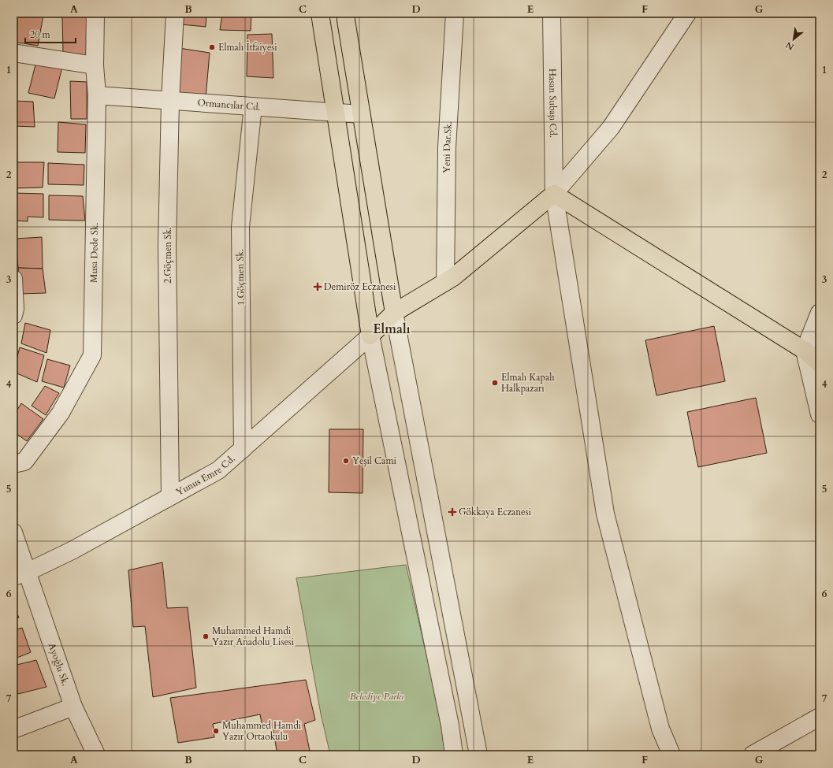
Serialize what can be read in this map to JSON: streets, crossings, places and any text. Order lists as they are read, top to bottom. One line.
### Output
{"streets":{"street":["Hasan Subaşı Cd.","Ormancılar Cd.","Yeni Dar.Sk.","Musa Dede Sk.","2.Göçmen Sk.","1.Göçmen Sk.","Yunus Emre Cd.","Ayoğlu Sk."]},"crossings":[["Ormancılar Cd.","Musa Dede Sk."],["Ormancılar Cd.","2.Göçmen Sk."],["Ormancılar Cd.","1.Göçmen Sk."],["2.Göçmen Sk.","Yunus Emre Cd."],["1.Göçmen Sk.","Yunus Emre Cd."],["Yunus Emre Cd.","Ayoğlu Sk."]],"districts":["Elmalı"],"parks":["Belediye Parkı"],"places":{"other":["Elmalı İtfaiyesi","Elmalı Kapalı Halkpazarı","Yeşil Cami","Muhammed Hamdi Yazır Anadolu Lisesi","Muhammed Hamdi Yazır Ortaokulu"],"health":["Demiröz Eczanesi","Gökkaya Eczanesi"]},"scale_bar":"20 m","north":"bottom left","grid":{"columns":["A","B","C","D","E","F","G"],"rows":["1","2","3","4","5","6","7"]}}
